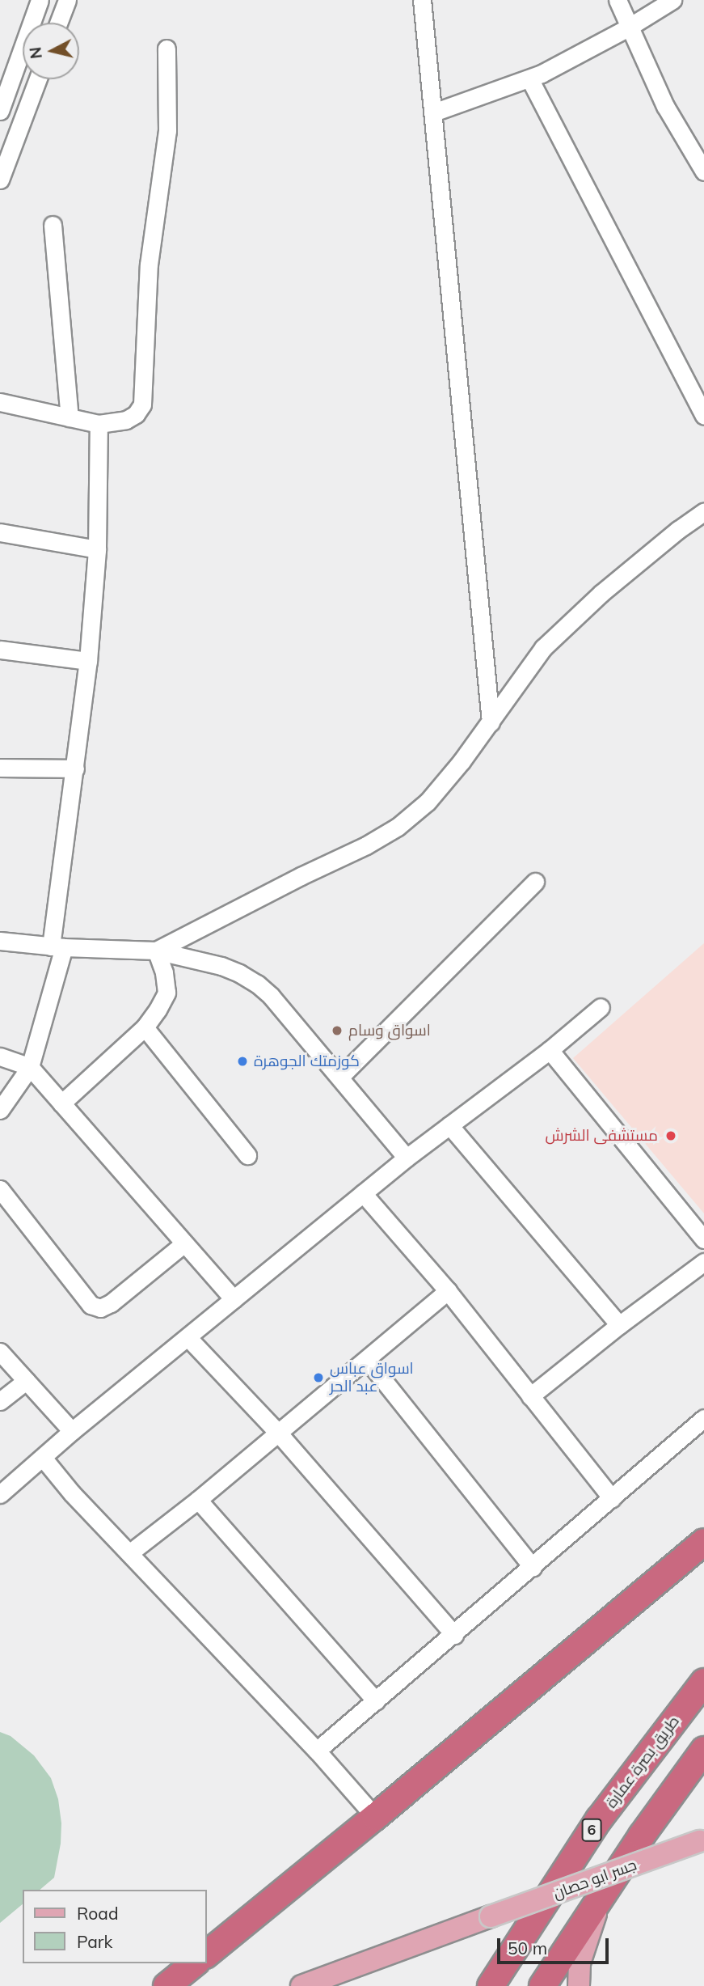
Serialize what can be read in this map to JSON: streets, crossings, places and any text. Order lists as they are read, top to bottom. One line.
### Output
{"streets":{"highway":["طريق بصرة عمارة","6"],"main road":["جسر ابو حصان"]},"places":["اسواق وسام","كوزمتك الجوهرة","مستشفى الشرش","اسواق عباس عبد الحر"],"legend":["Road","Park"],"scale_bar":"50 m","north":"left"}
